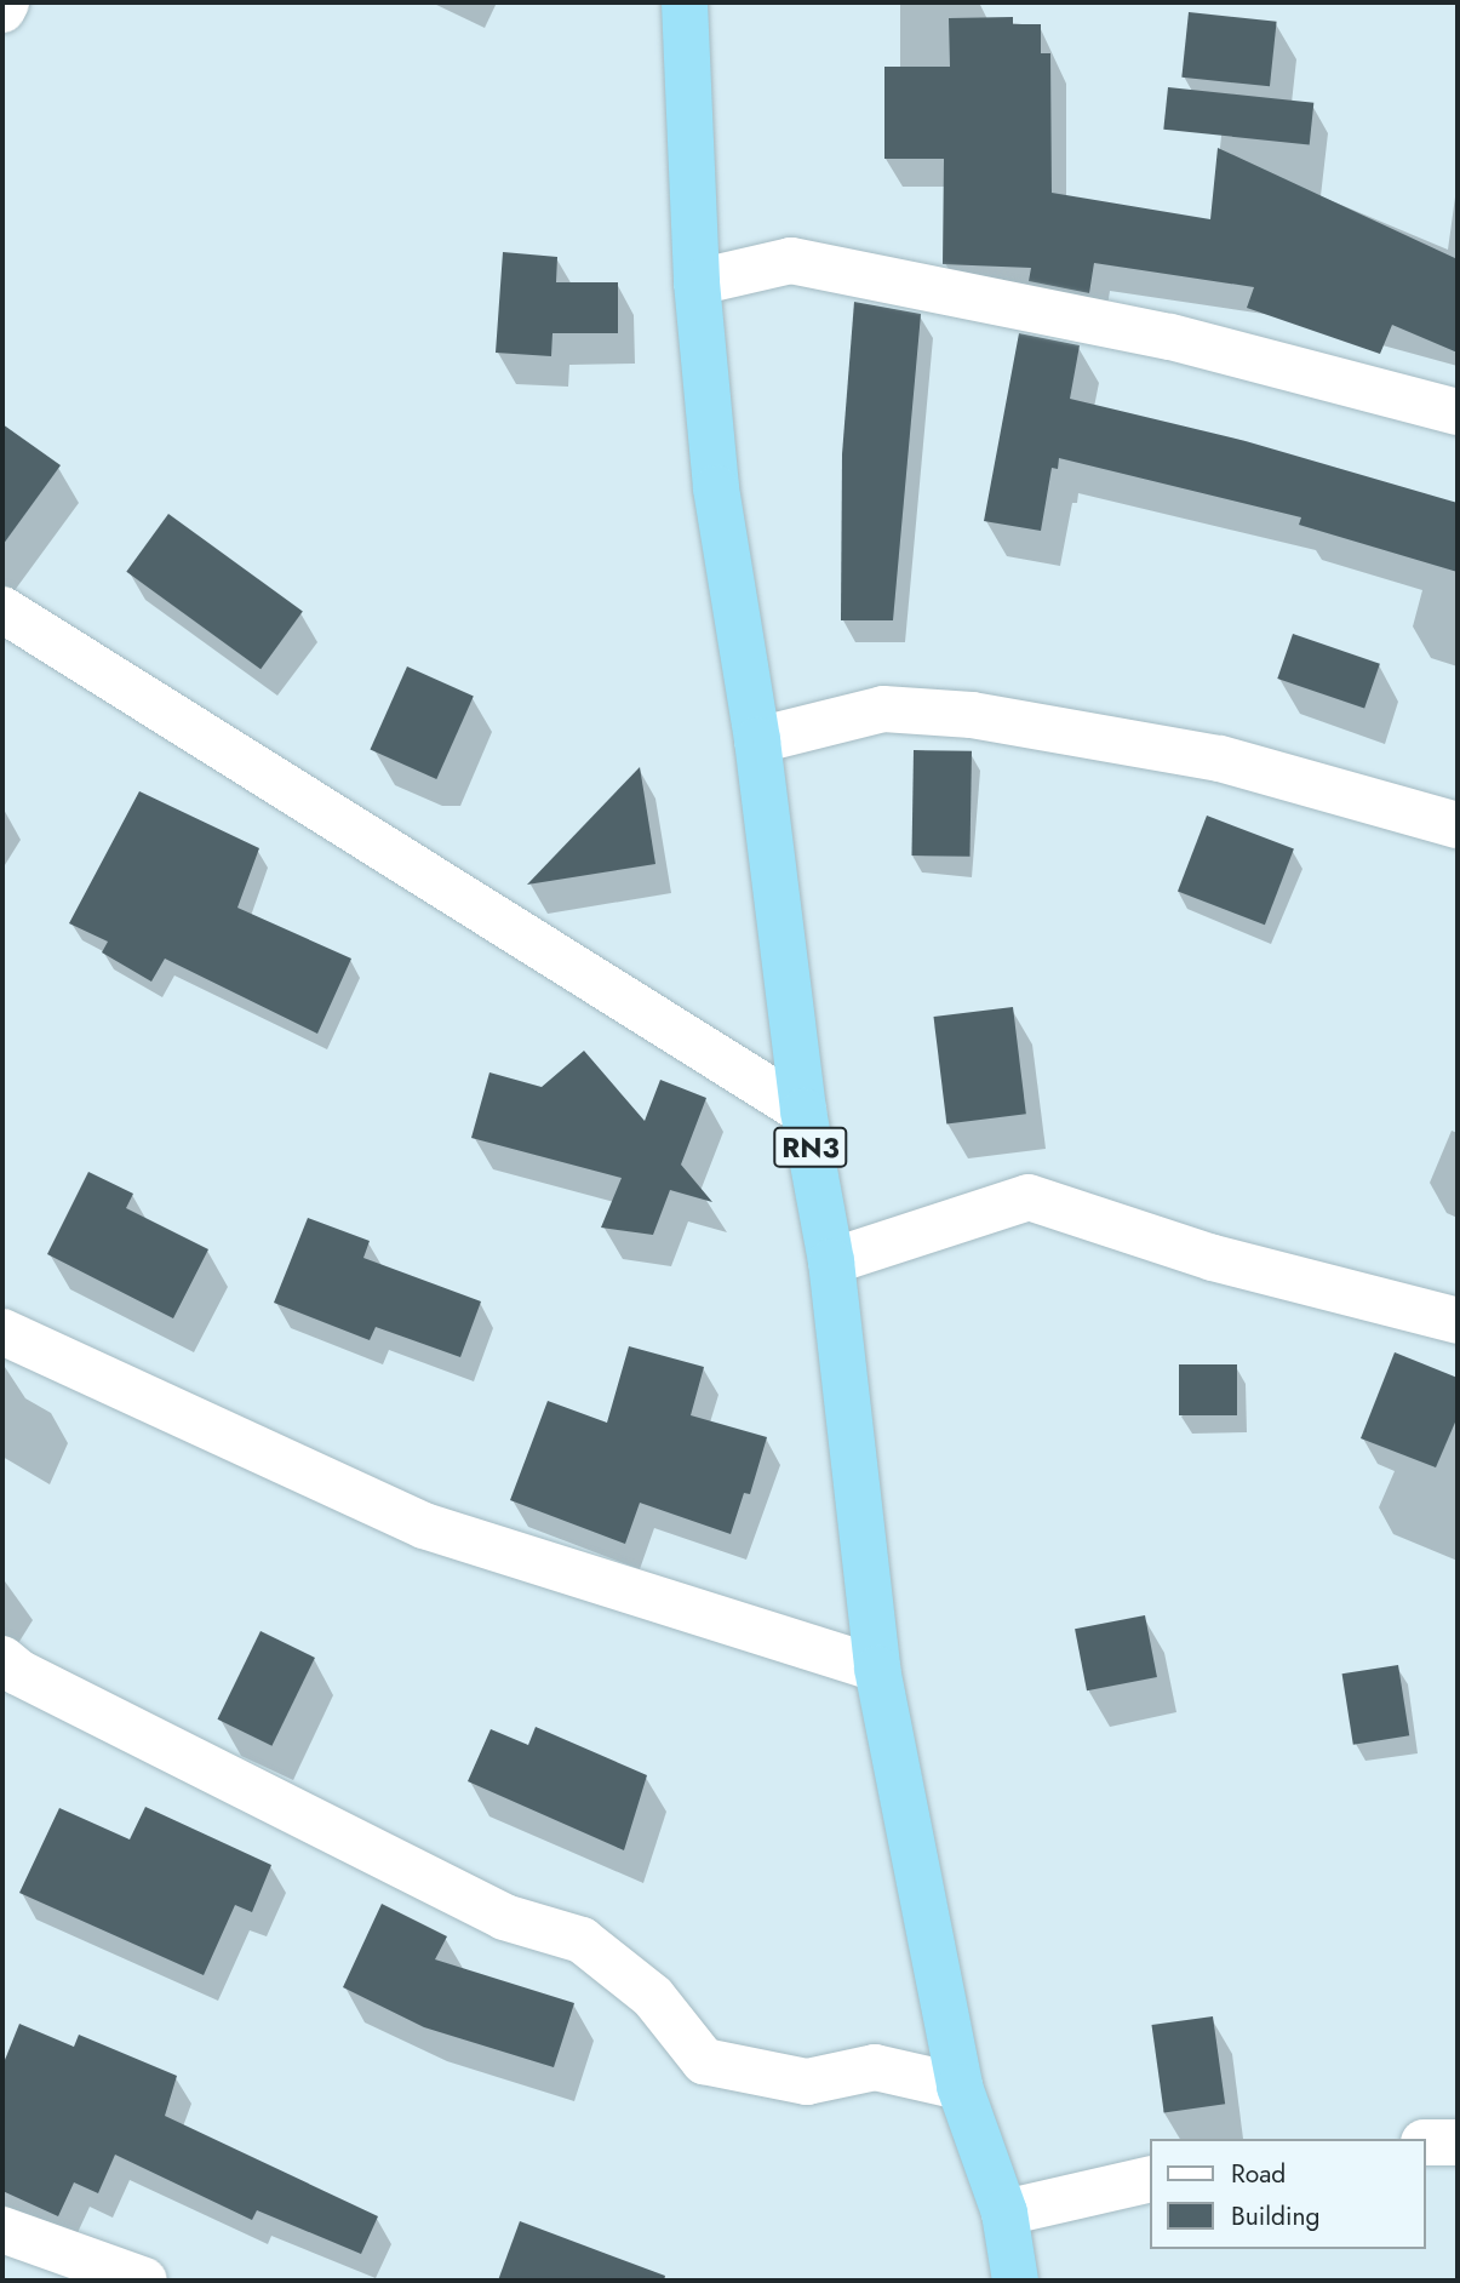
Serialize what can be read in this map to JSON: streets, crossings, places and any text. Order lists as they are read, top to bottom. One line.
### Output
{"streets":{"highway":["RN3"]},"legend":["Road","Building"]}
